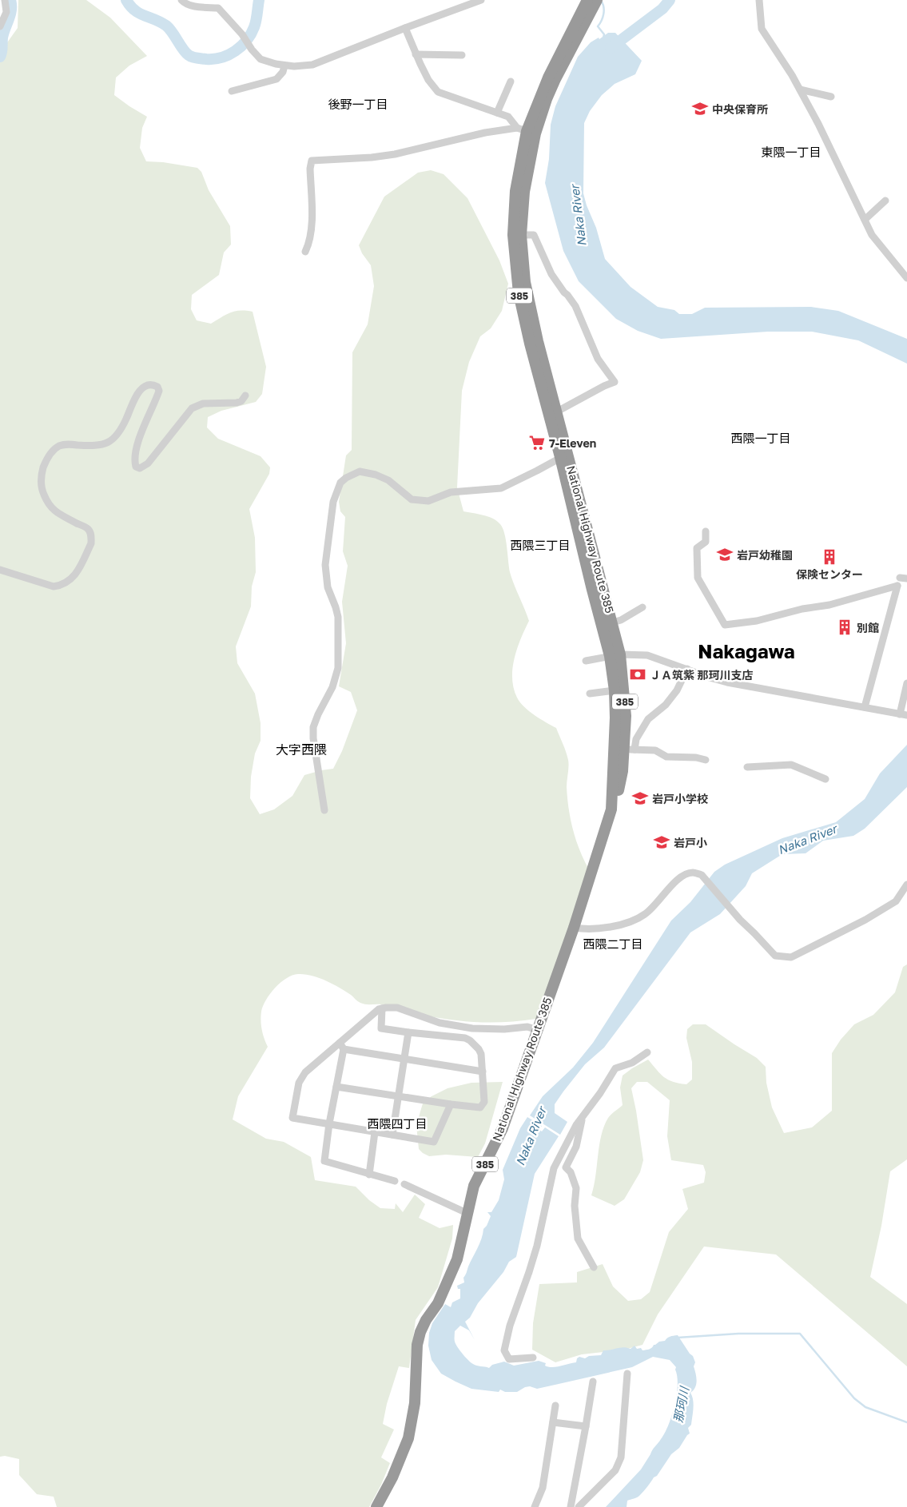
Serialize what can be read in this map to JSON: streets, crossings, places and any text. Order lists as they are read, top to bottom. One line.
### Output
{"streets":{"highway":["385","National Highway Route 385"]},"districts":["後野一丁目","東隈一丁目","西隈一丁目","西隈三丁目","Nakagawa","大字西隈","西隈二丁目","西隈四丁目"],"water":["Naka River","那珂川"],"places":{"school or university":["中央保育所","岩戸幼稚園","岩戸小学校","岩戸小"],"supermarket":["7-Eleven"],"building":["保険センター","別館"],"bank":["ＪＡ筑紫 那珂川支店"]}}
